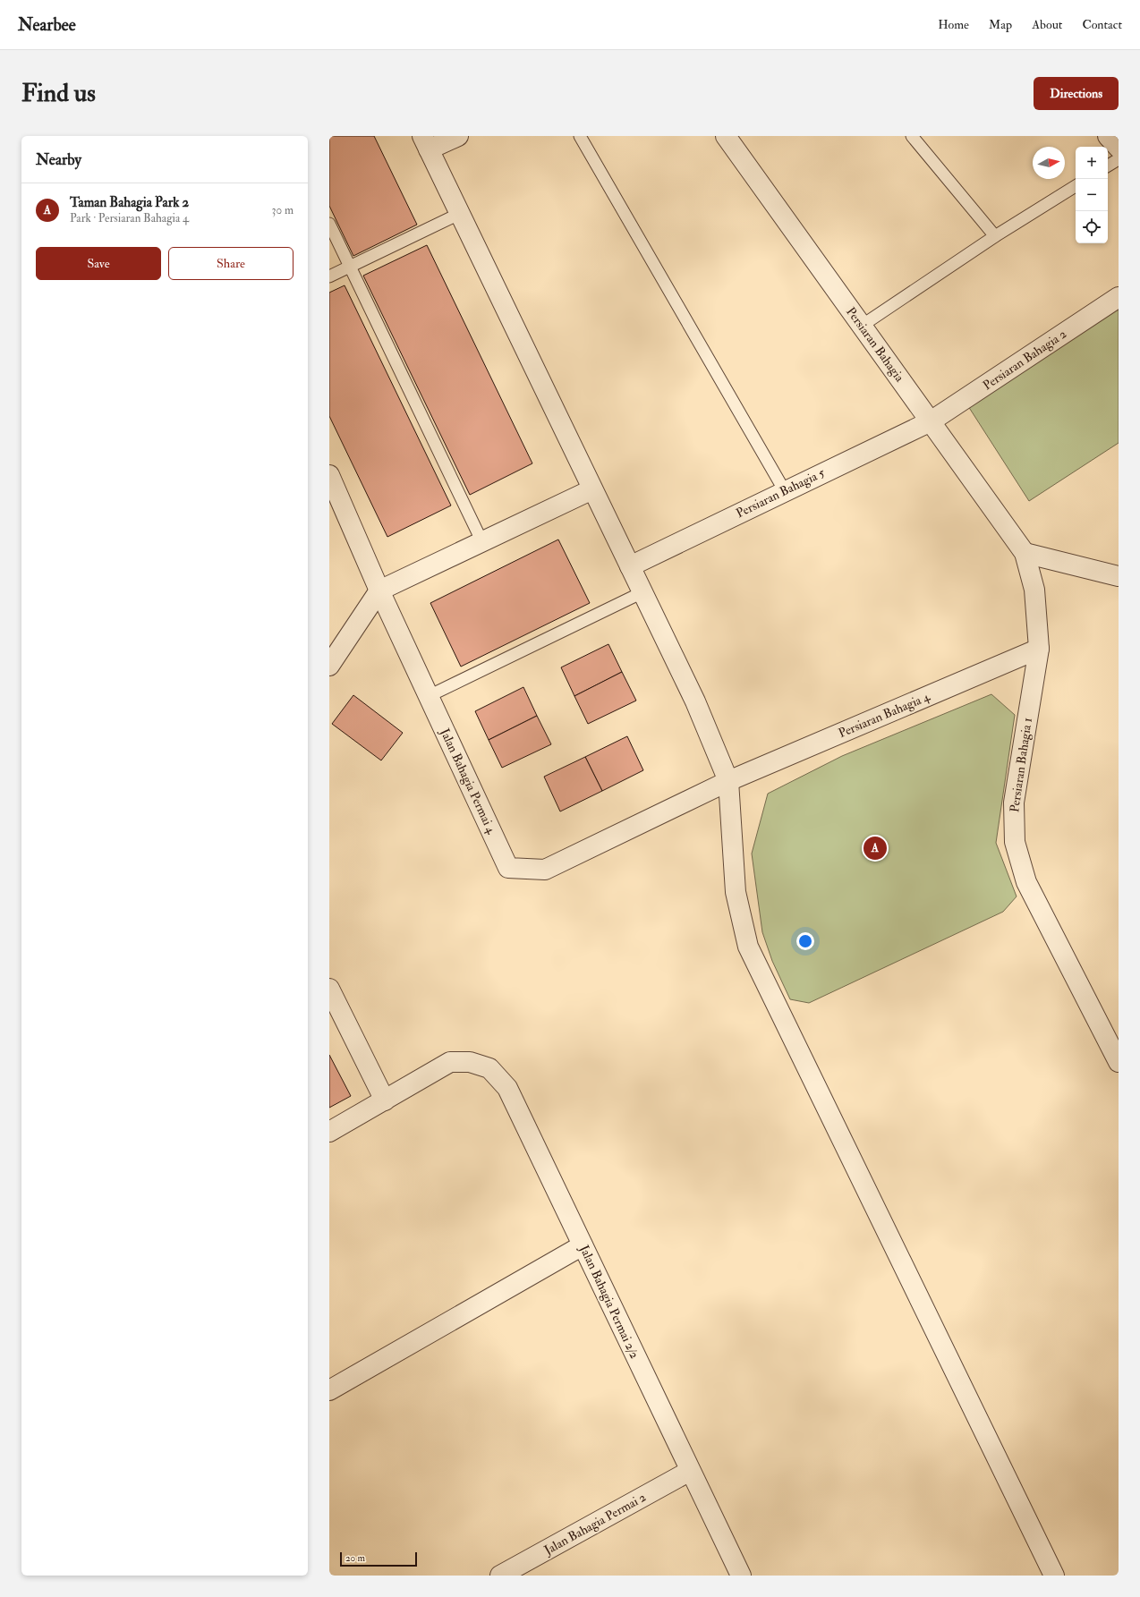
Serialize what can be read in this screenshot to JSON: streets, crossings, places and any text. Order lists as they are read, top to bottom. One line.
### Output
{"streets":{"street":["Persiaran Bahagia","Persiaran Bahagia 2","Persiaran Bahagia 5","Persiaran Bahagia 4","Persiaran Bahagia 1","Jalan Bahagia Permai 4","Jalan Bahagia Permai 2/2","Jalan Bahagia Permai 2"]},"crossings":[["Persiaran Bahagia","Persiaran Bahagia 2"],["Persiaran Bahagia","Persiaran Bahagia 5"],["Persiaran Bahagia","Persiaran Bahagia 1"],["Persiaran Bahagia 2","Persiaran Bahagia 5"],["Persiaran Bahagia 4","Persiaran Bahagia 1"],["Persiaran Bahagia 4","Jalan Bahagia Permai 4"],["Jalan Bahagia Permai 2/2","Jalan Bahagia Permai 2"]],"scale_bar":"20 m","north":"right","page":{"header":"Nearbee","nav":["Home","Map","About","Contact"],"buttons":["Directions",["Save","Share"]],"title":"Find us","heading":"Nearby","map_buttons":["+","−"],"list":[{"mark":"A","name":"Taman Bahagia Park 2","note":"Park · Persiaran Bahagia 4","value":"30 m"}],"pins":"A","scale":"20 m"}}
